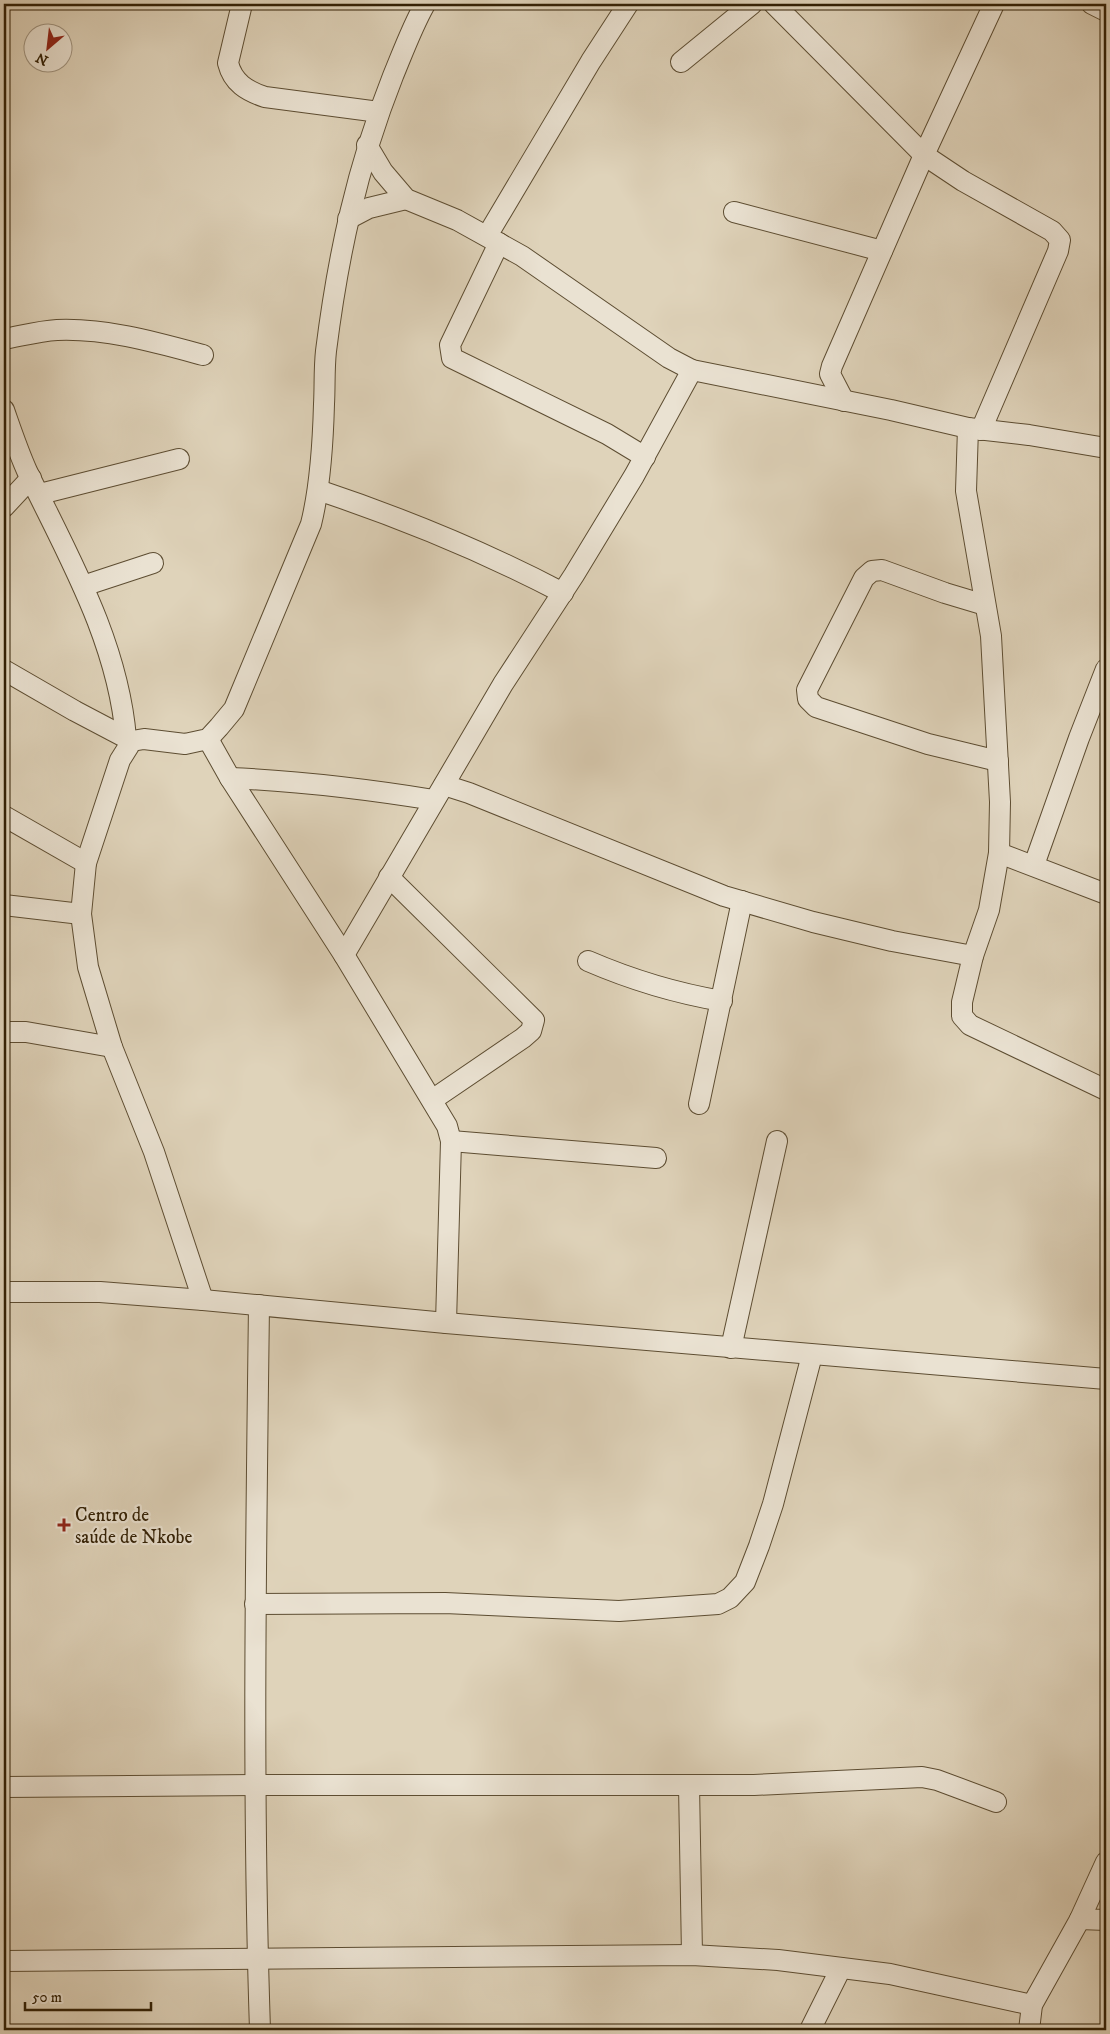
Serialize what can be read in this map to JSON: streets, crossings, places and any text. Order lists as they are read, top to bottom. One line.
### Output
{"places":{"health":["Centro de saúde de Nkobe"]},"scale_bar":"50 m","north":"bottom left"}
